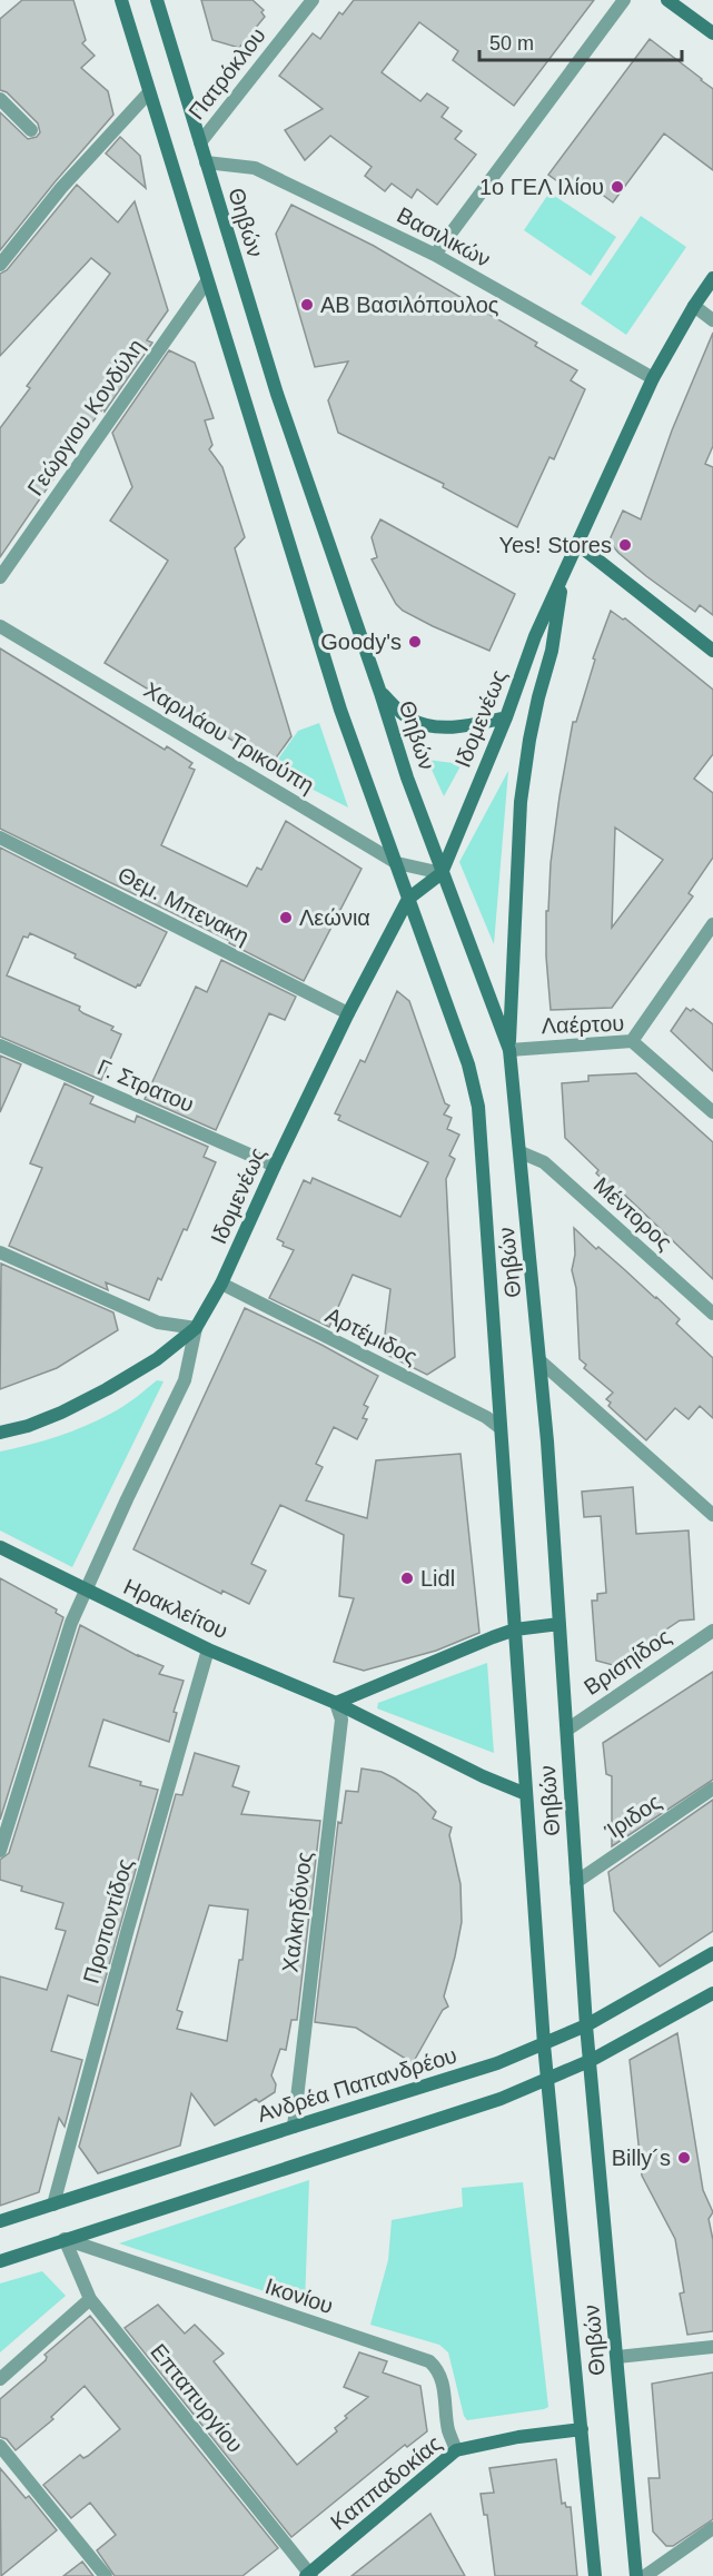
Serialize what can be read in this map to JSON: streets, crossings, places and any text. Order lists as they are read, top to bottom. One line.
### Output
{"streets":{"main road":["Θηβών","Ιδομενέως","Ηρακλείτου","Ανδρέα Παπανδρέου","Καππαδοκίας"],"street":["Πατρόκλου","Βασιλικών","Γεώργιου Κονδύλη","Χαριλάου Τρικούπη","Θεμ. Μπενακη","Λαέρτου","Γ. Στρατου","Μέντορος","Αρτέμιδος","Βρισηίδος","Ίριδος","Χαλκηδόνος","Προποντίδος","Ικονίου","Επταπυργίου"]},"crossings":[["Πατρόκλου","Θηβών"],["Θηβών","Βασιλικών"],["Θηβών","Γεώργιου Κονδύλη"],["Θηβών","Ιδομενέως"],["Θηβών","Χαριλάου Τρικούπη"],["Θηβών","Λαέρτου"],["Θηβών","Μέντορος"],["Θηβών","Αρτέμιδος"],["Θηβών","Ηρακλείτου"],["Θηβών","Βρισηίδος"],["Θηβών","Ίριδος"],["Θηβών","Ανδρέα Παπανδρέου"],["Θηβών","Καππαδοκίας"],["Βασιλικών","Ιδομενέως"],["Ιδομενέως","Χαριλάου Τρικούπη"],["Ιδομενέως","Θεμ. Μπενακη"],["Ιδομενέως","Λαέρτου"],["Ιδομενέως","Γ. Στρατου"],["Ιδομενέως","Αρτέμιδος"],["Ιδομενέως","Ηρακλείτου"],["Ηρακλείτου","Χαλκηδόνος"],["Ηρακλείτου","Προποντίδος"],["Χαλκηδόνος","Ανδρέα Παπανδρέου"],["Προποντίδος","Ανδρέα Παπανδρέου"],["Ικονίου","Επταπυργίου"],["Ικονίου","Καππαδοκίας"],["Επταπυργίου","Καππαδοκίας"]],"places":["1ο ΓΕΛ Ιλίου","ΑΒ Βασιλόπουλος","Yes! Stores","Goody's","Λεώνια","Lidl","Billy´s"],"scale_bar":"50 m"}
